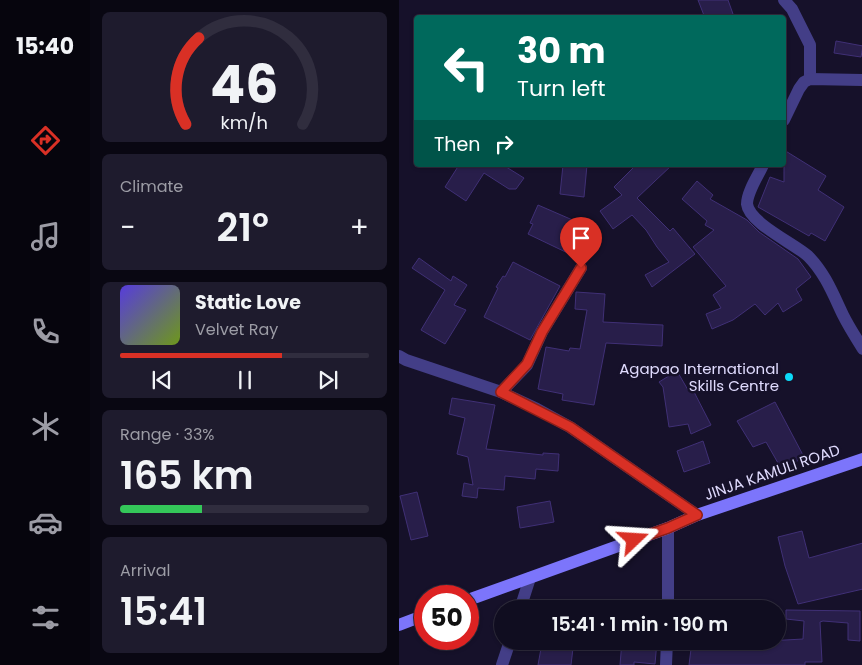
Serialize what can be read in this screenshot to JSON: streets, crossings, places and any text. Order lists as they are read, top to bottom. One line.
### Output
{"streets":{"main road":["JINJA KAMULI ROAD"]},"places":["Agapao International Skills Centre"],"page":{"tabs":"15:40","turn":["30 m","Turn left"],"then":"Then","tile":["Climate",["Range · 33%","165 km"],["Arrival","15:41"]],"heat":["−","21°","+"],"song":["Static Love","Velvet Ray"],"limit":"50","trip":"15:41 · 1 min · 190 m","gauge":["46","km/h"]}}
